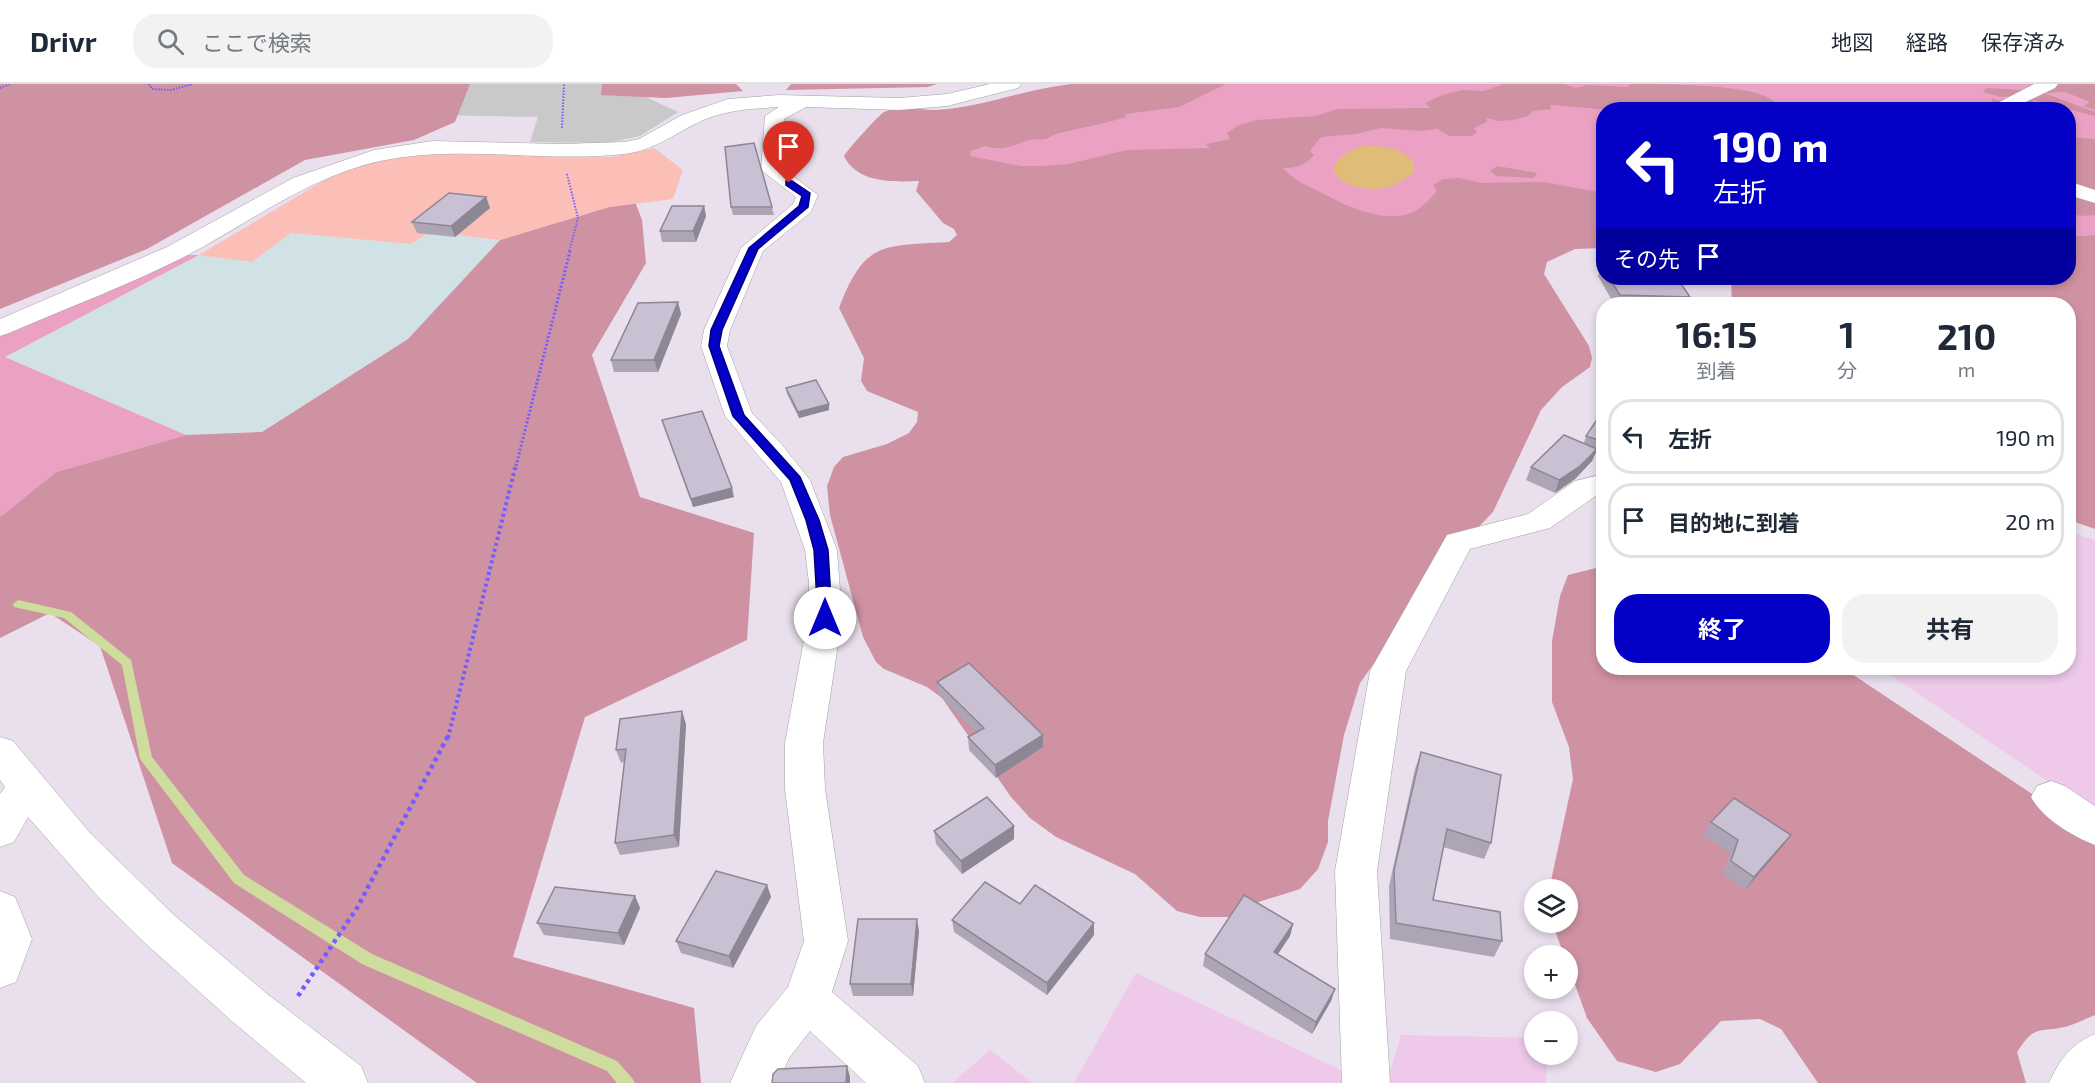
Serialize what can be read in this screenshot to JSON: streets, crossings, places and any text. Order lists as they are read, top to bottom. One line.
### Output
{"page":{"header":"Drivr","search":"ここで検索","nav":["地図","経路","保存済み"],"turn":["190 m","左折"],"then":"その先","eta":["16:15","到着","1","分","210","m"],"list":[{"name":"左折","value":"190 m"},{"name":"目的地に到着","value":"20 m"}],"buttons":["終了","共有"],"map_buttons":["+","−"]}}
